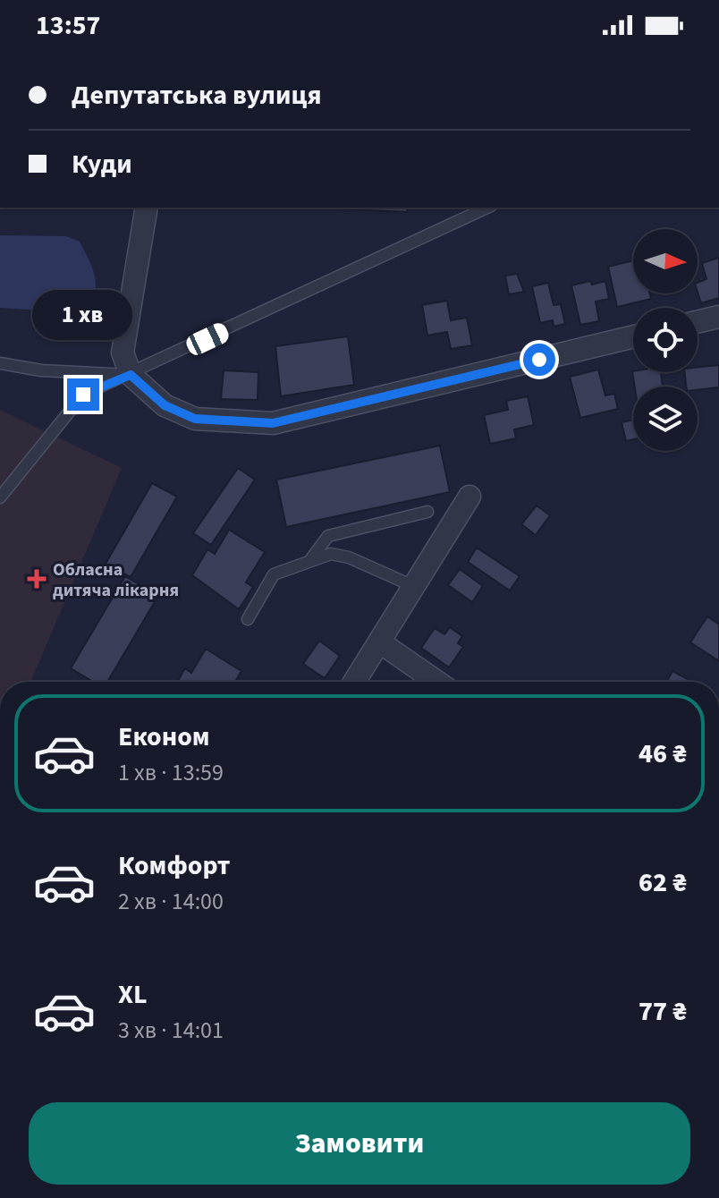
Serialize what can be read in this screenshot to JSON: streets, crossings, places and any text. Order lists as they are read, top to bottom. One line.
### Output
{"places":{"health":["Обласна дитяча лікарня"]},"north":"right","page":{"status":"13:57","banner":["Депутатська вулиця","Куди"],"bubble":"1 хв","list":[{"name":"Економ","note":"1 хв · 13:59","value":"46 ₴"},{"name":"Комфорт","note":"2 хв · 14:00","value":"62 ₴"},{"name":"XL","note":"3 хв · 14:01","value":"77 ₴"}],"buttons":"Замовити"}}
